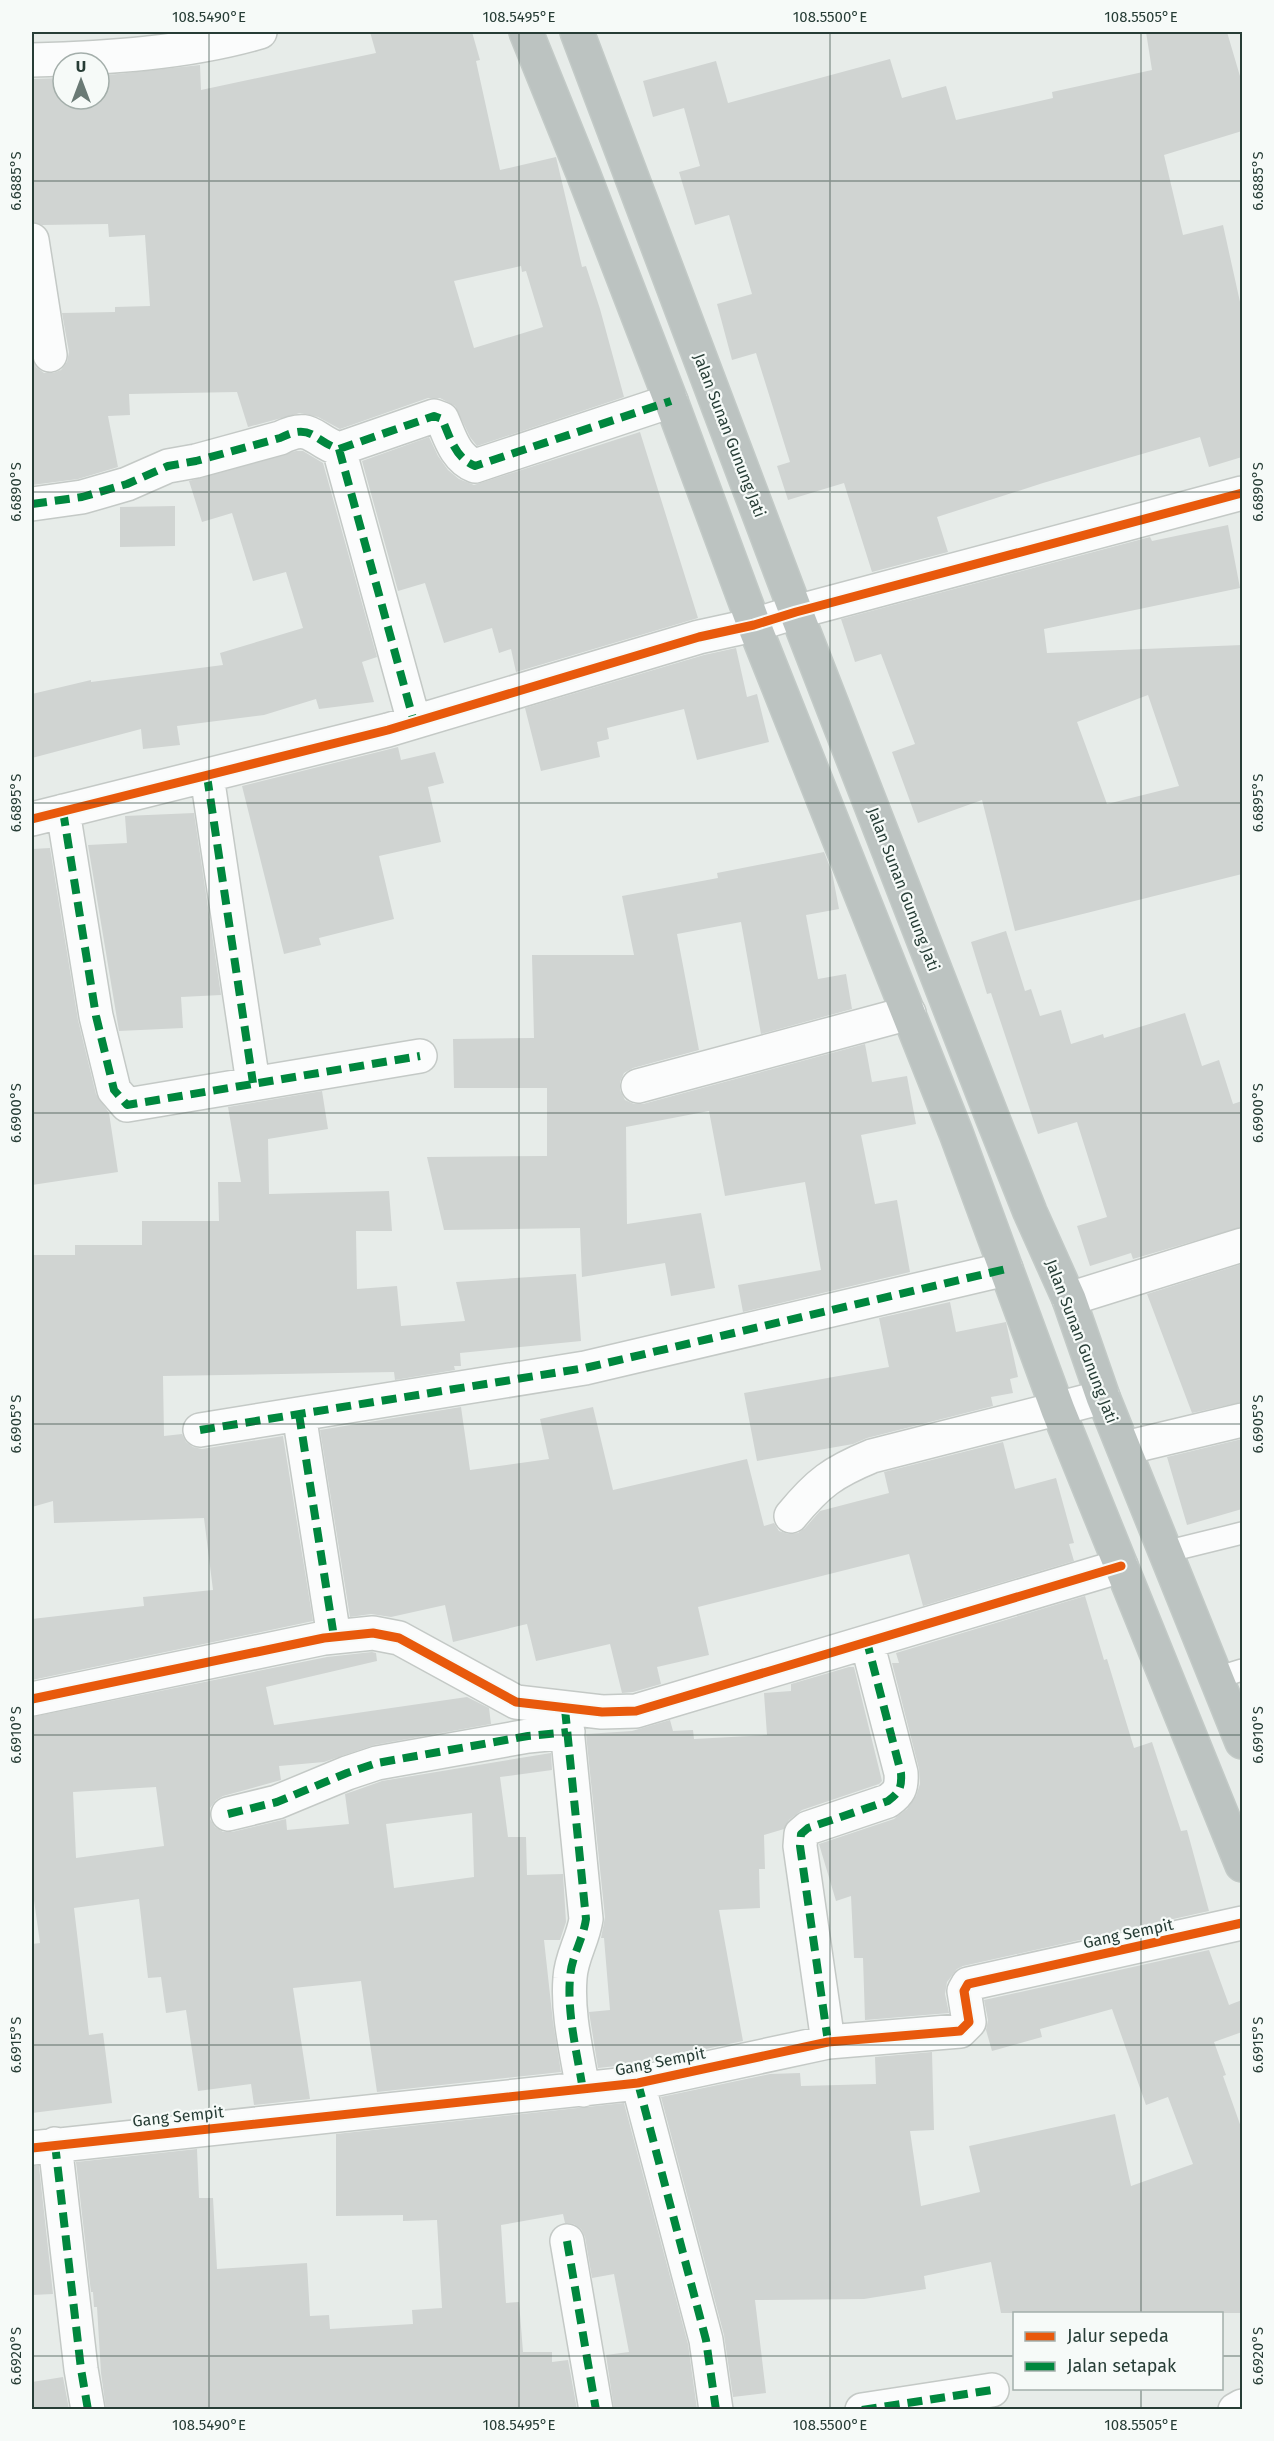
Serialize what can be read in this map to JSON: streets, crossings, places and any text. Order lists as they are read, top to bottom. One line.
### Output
{"streets":{"highway":["Jalan Sunan Gunung Jati"],"street":["Gang Sempit"]},"legend":["Jalur sepeda","Jalan setapak"],"north":"top","coordinates":["108.5490°E","108.5495°E","108.5500°E","108.5505°E","6.6885°S","6.6890°S","6.6895°S","6.6900°S","6.6905°S","6.6910°S","6.6915°S","6.6920°S"]}
